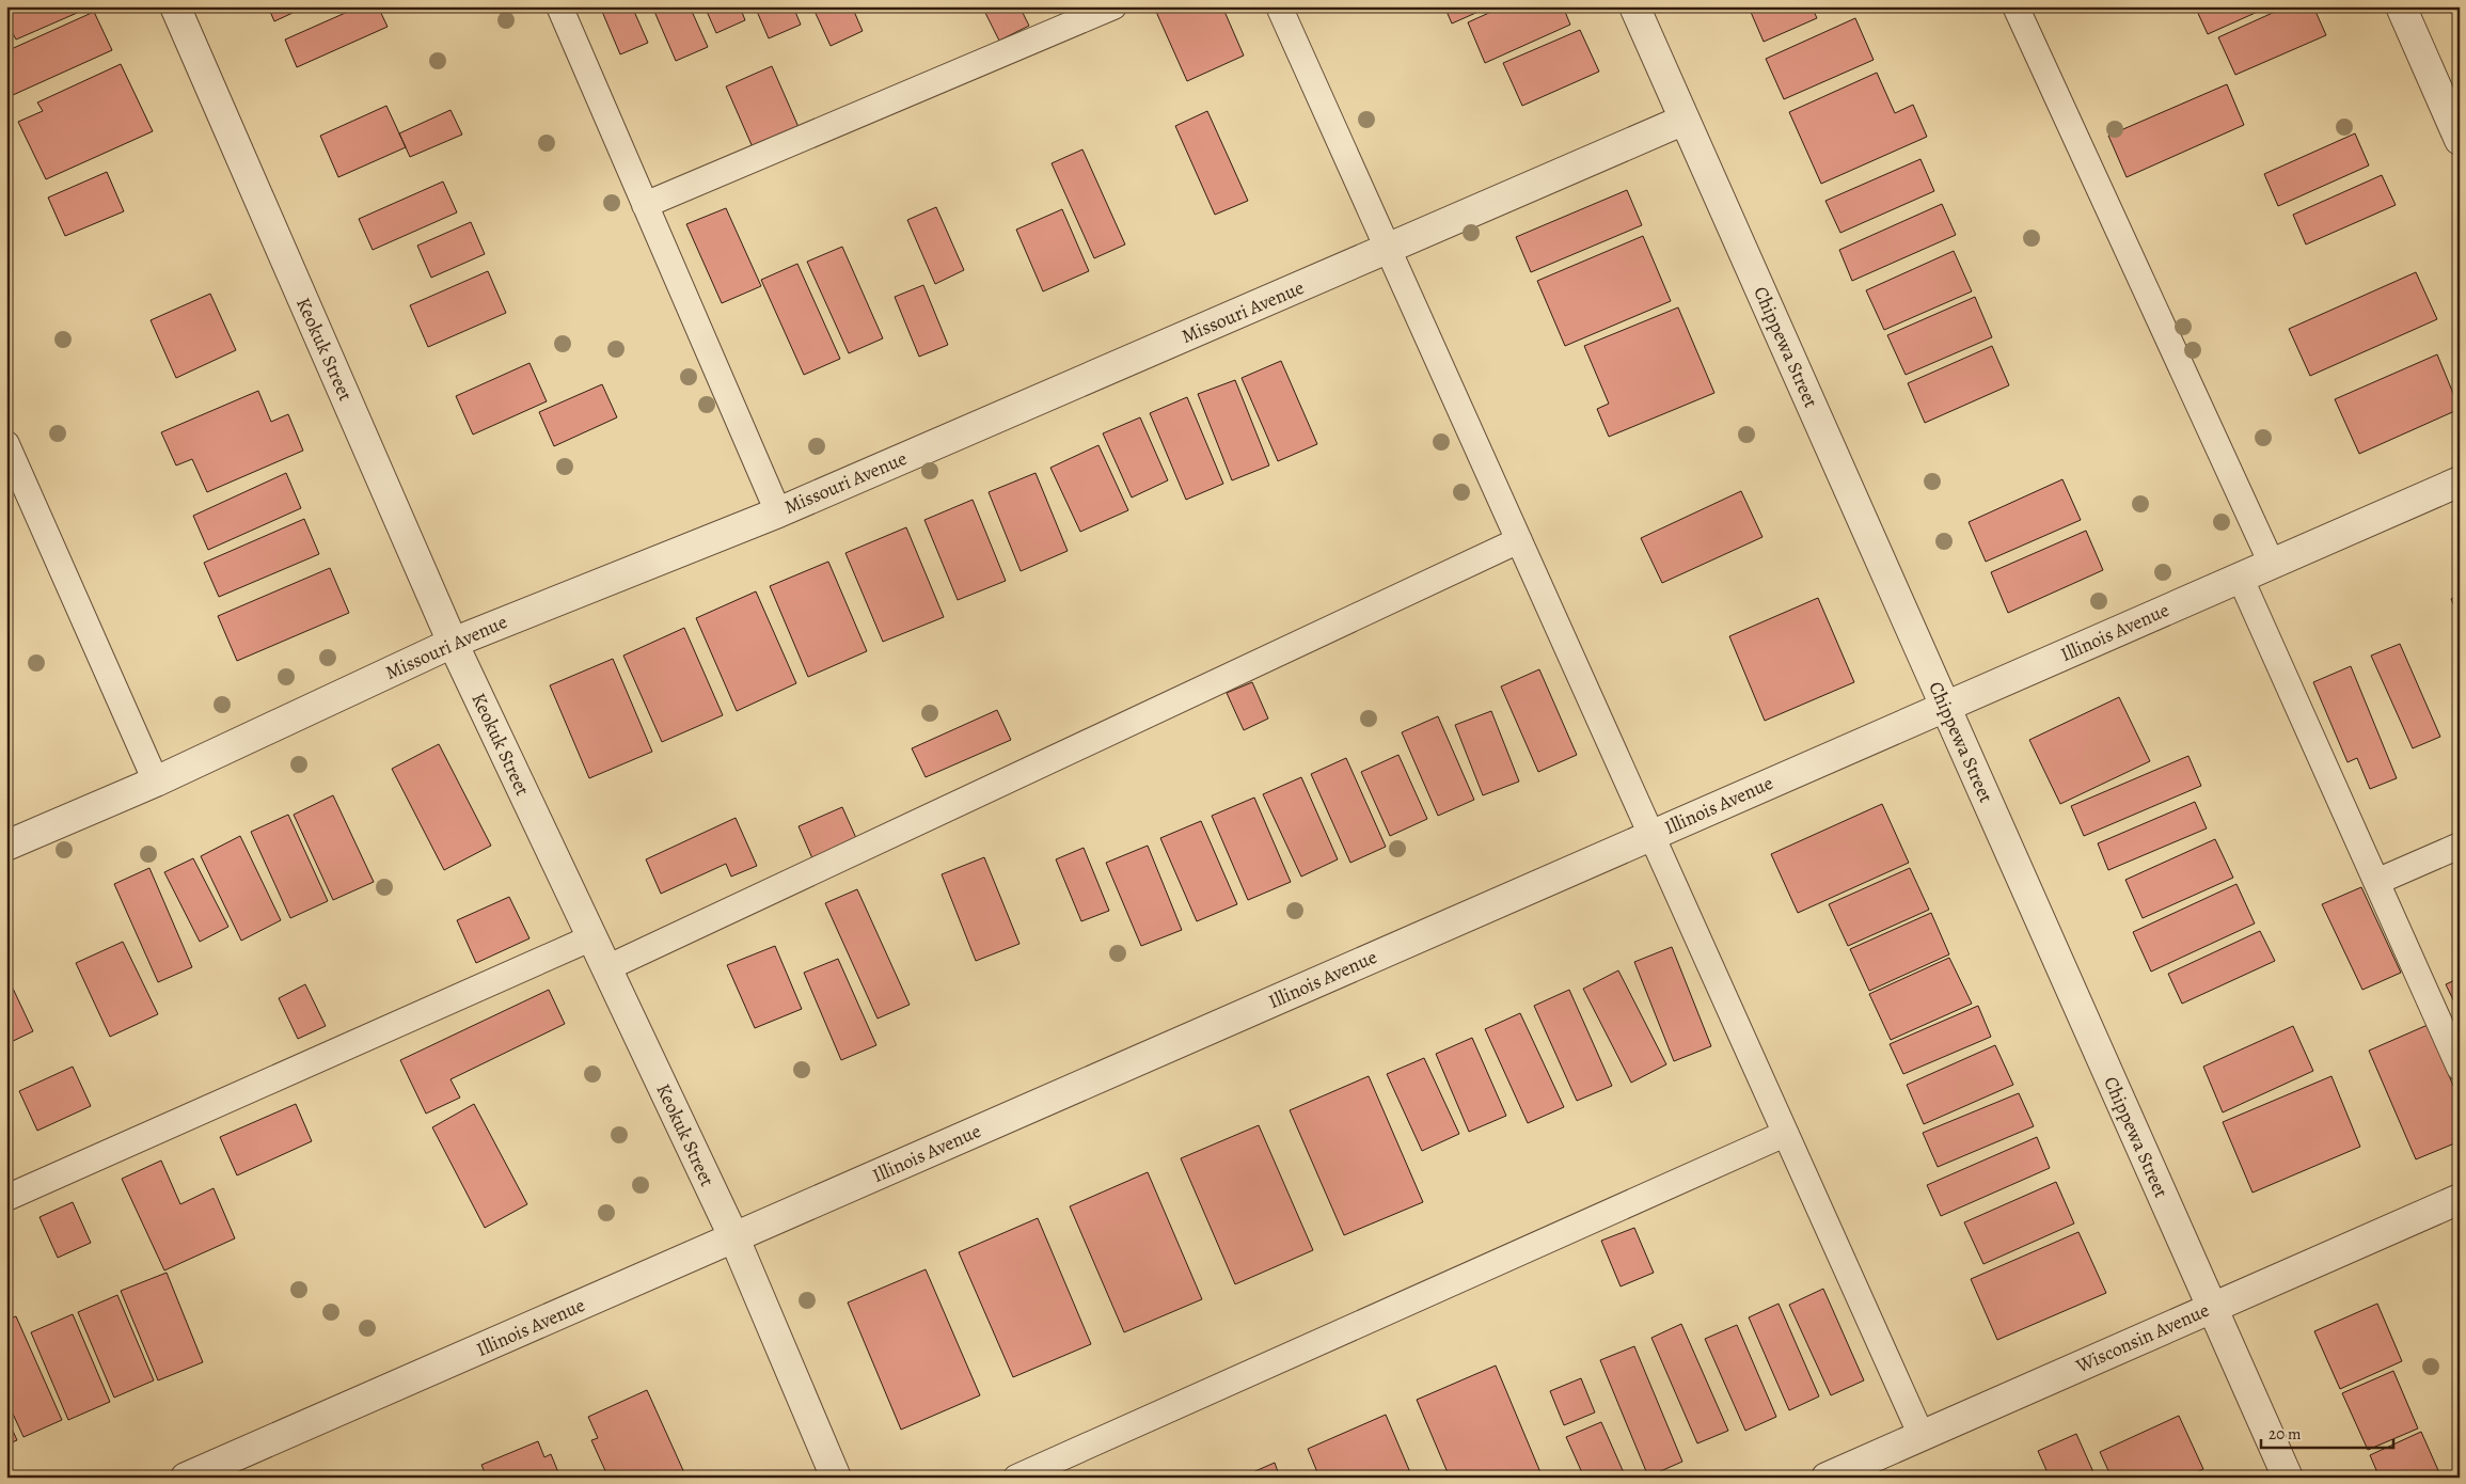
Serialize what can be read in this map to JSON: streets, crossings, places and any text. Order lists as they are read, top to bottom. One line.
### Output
{"streets":{"street":["Missouri Avenue","Chippewa Street","Keokuk Street","Illinois Avenue","Wisconsin Avenue"]},"crossings":[["Missouri Avenue","Chippewa Street"],["Missouri Avenue","Keokuk Street"],["Chippewa Street","Illinois Avenue"],["Chippewa Street","Wisconsin Avenue"],["Keokuk Street","Illinois Avenue"]],"scale_bar":"20 m"}
